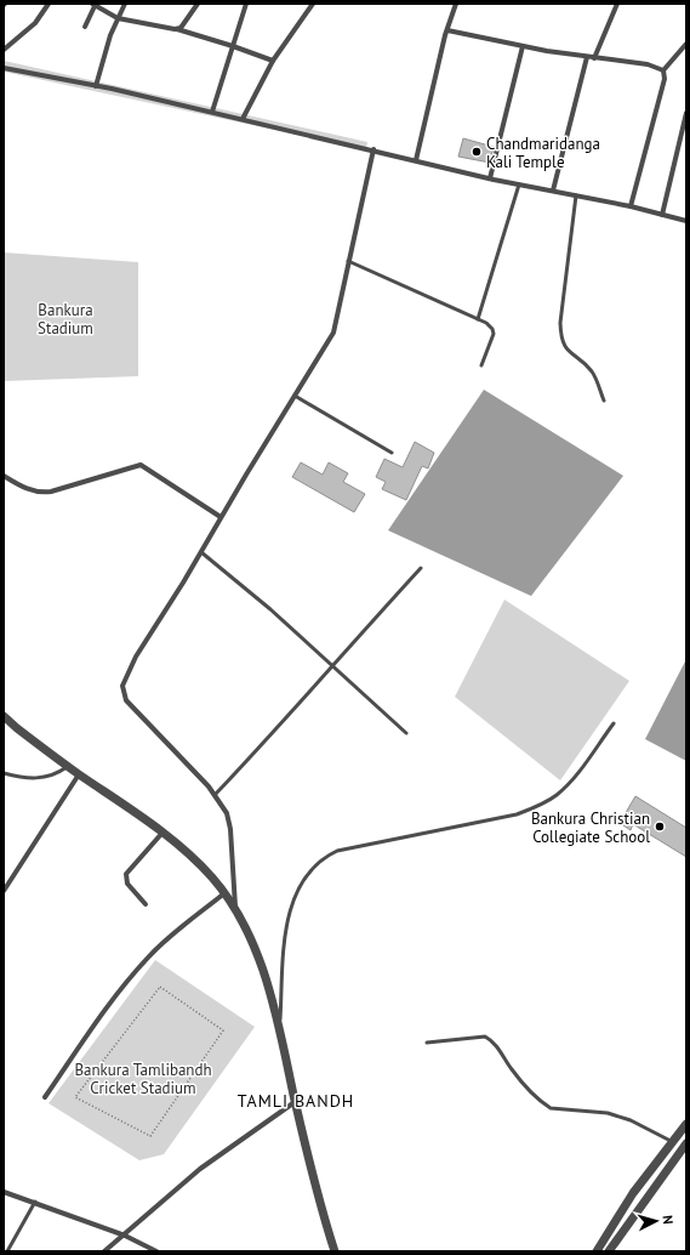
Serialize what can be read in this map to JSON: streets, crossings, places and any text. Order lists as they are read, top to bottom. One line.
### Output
{"districts":["TAMLI BANDH"],"parks":["Bankura Stadium","Bankura Tamlibandh Cricket Stadium"],"places":["Chandmaridanga Kali Temple","Bankura Christian Collegiate School"],"north":"right"}
